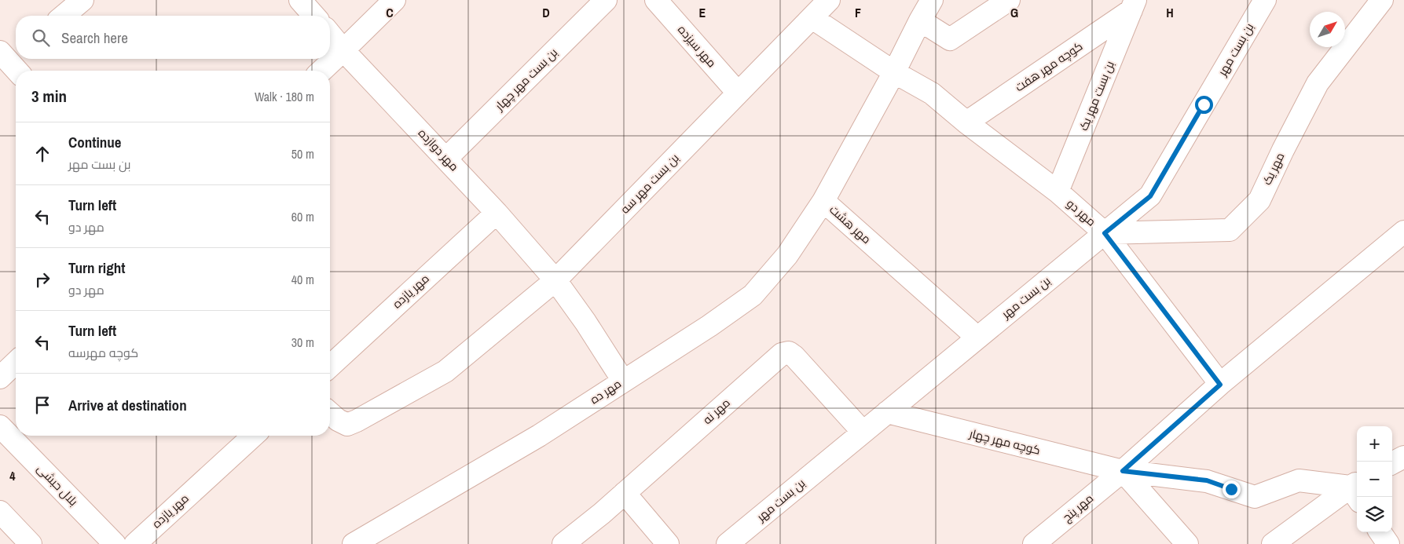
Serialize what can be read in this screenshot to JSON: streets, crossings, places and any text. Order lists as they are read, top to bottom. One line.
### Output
{"streets":{"street":["مهر سیزده","بن بست مهر","کوچه مهر هفت","بن بست مهر چهار","بن بست مهر یک","مهر دوازده","مهر یک","بن بست مهر سه","مهر دو","مهر هشت","مهر یازده","مهر ده","مهر نه","کوچه مهر چهار","بلال حبشی","مهر پنج"]},"crossings":[["مهر سیزده","بن بست مهر سه"],["بن بست مهر","مهر یک"],["بن بست مهر","مهر دو"],["بن بست مهر","مهر هشت"],["بن بست مهر","مهر نه"],["بن بست مهر","کوچه مهر چهار"],["کوچه مهر هفت","بن بست مهر یک"],["کوچه مهر هفت","مهر دو"],["بن بست مهر چهار","مهر دوازده"],["بن بست مهر یک","مهر دو"],["مهر دوازده","بن بست مهر سه"],["مهر دوازده","مهر یازده"],["مهر یک","مهر دو"],["بن بست مهر سه","مهر دو"],["مهر دو","مهر هشت"],["مهر هشت","مهر ده"],["کوچه مهر چهار","مهر پنج"]],"north":"top right","page":{"search":"Search here","heading":["3 min","Walk · 180 m"],"list":[["Continue","بن بست مهر","50 m"],["Turn left","مهر دو","60 m"],["Turn right","مهر دو","40 m"],["Turn left","کوچه مهرسه","30 m"],"Arrive at destination"],"map_buttons":["+","−"]},"grid":{"columns":["C","D","E","F","G","H"],"rows":["4"]}}
